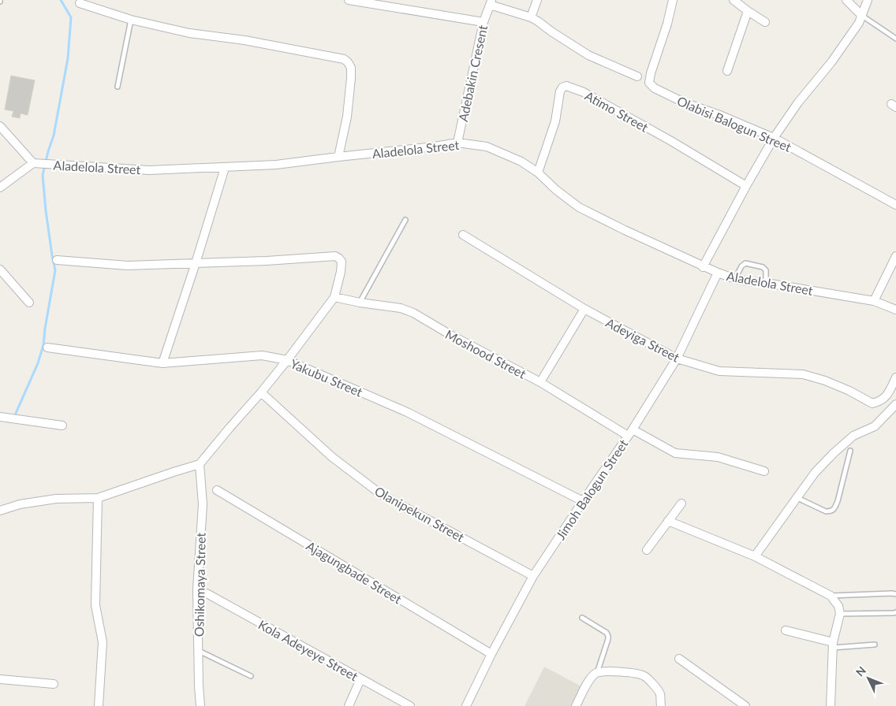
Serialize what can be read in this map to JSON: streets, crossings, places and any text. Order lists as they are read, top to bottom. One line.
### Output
{"streets":{"street":["Adebakin Cresent","Atimo Street","Olabisi Balogun Street","Aladelola Street","Adeyiga Street","Moshood Street","Yakubu Street","Jimoh Balogun Street","Olanipekun Street","Ajagungbade Street","Oshikomaya Street","Kola Adeyeye Street"]},"crossings":[["Adebakin Cresent","Aladelola Street"],["Atimo Street","Aladelola Street"],["Aladelola Street","Jimoh Balogun Street"],["Adeyiga Street","Jimoh Balogun Street"],["Moshood Street","Jimoh Balogun Street"],["Yakubu Street","Jimoh Balogun Street"],["Jimoh Balogun Street","Olanipekun Street"],["Jimoh Balogun Street","Ajagungbade Street"]],"north":"top left"}
